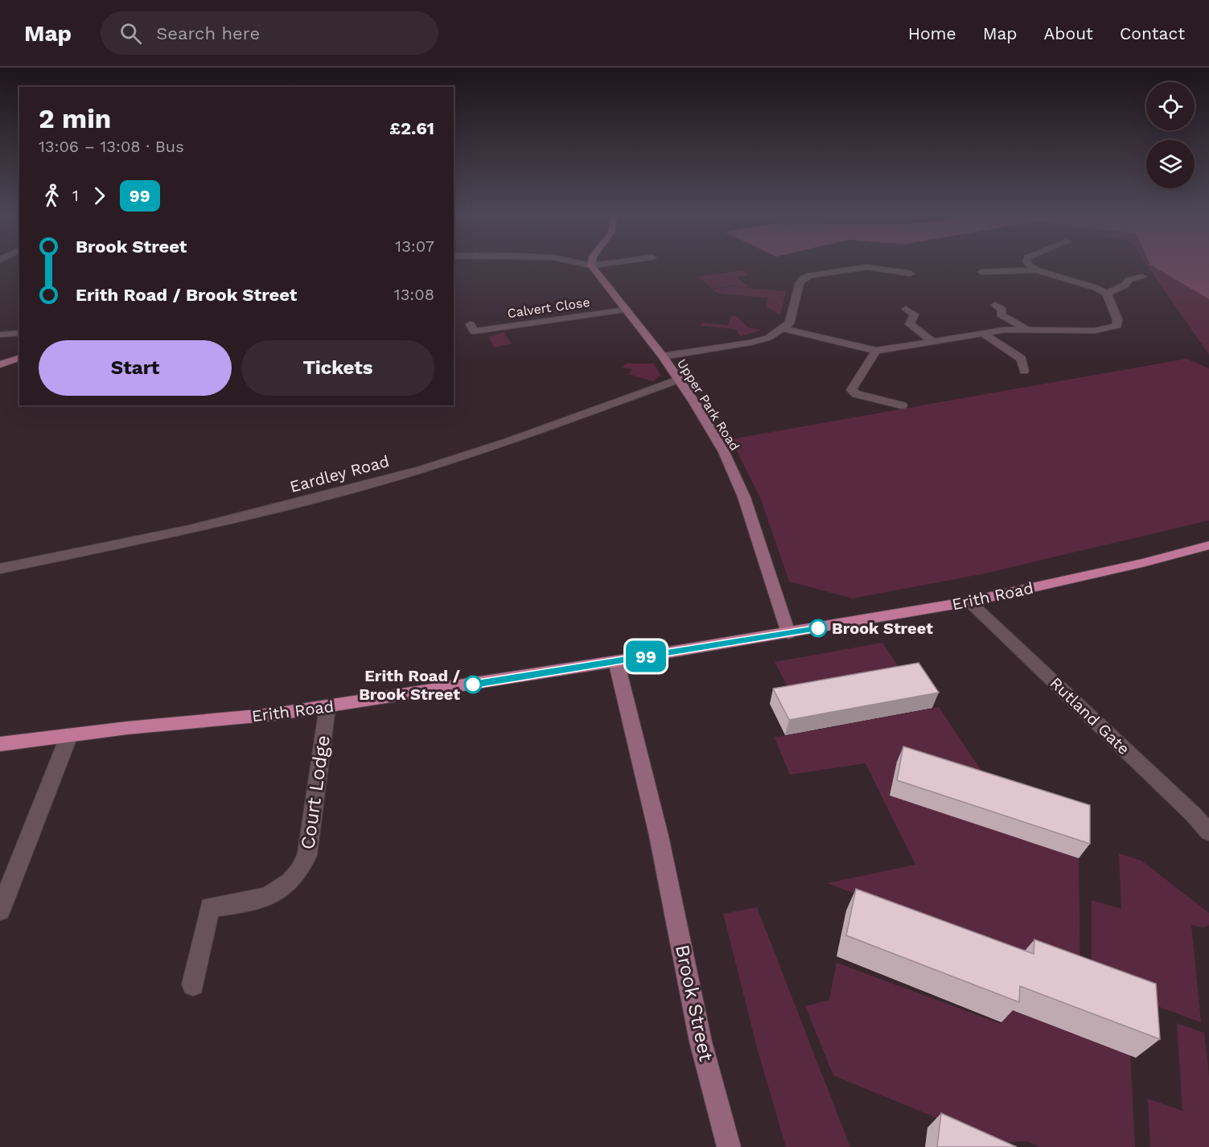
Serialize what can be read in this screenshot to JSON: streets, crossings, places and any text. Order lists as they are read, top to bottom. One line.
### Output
{"streets":{"main road":["Erith Road"],"street":["Calvert Close","Upper Park Road","Eardley Road","Rutland Gate","Court Lodge","Brook Street"]},"crossings":[["Calvert Close","Upper Park Road"],["Upper Park Road","Eardley Road"],["Upper Park Road","Erith Road"],["Erith Road","Rutland Gate"],["Erith Road","Court Lodge"],["Erith Road","Brook Street"]],"places":["Brook Street","Erith Road / Brook Street"],"lines":["bus line 99"],"page":{"header":"Map","search":"Search here","nav":["Home","Map","About","Contact"],"on_map":"99","heading":["2 min","13:06 – 13:08 · Bus","£2.61"],"legs":["1","99"],"list":[{"name":"Brook Street","value":"13:07"},{"name":"Erith Road / Brook Street","value":"13:08"}],"buttons":["Start","Tickets"]}}
